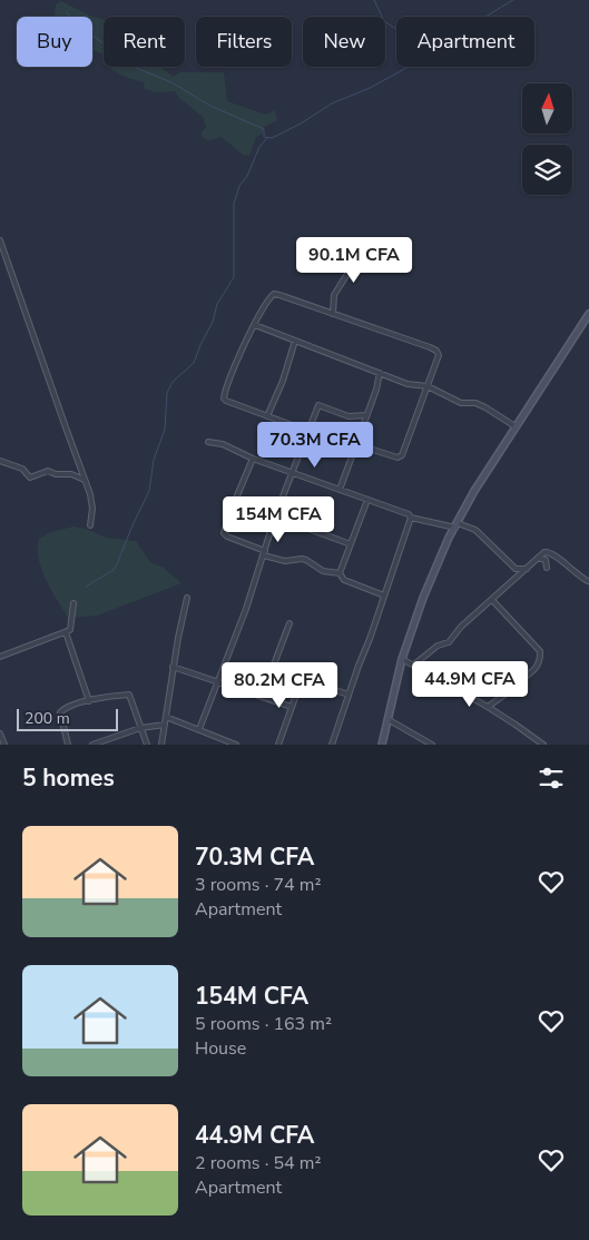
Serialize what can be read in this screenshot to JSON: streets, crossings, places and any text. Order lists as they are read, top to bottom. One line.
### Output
{"scale_bar":"200 m","north":"top","page":{"chip":["Buy","Rent","Filters","New","Apartment"],"price":["90.1M CFA","70.3M CFA","154M CFA","44.9M CFA","80.2M CFA"],"scale":"200 m","heading":"5 homes","list":[{"name":"70.3M CFA","note":"3 rooms · 74 m² · Apartment"},{"name":"154M CFA","note":"5 rooms · 163 m² · House"},{"name":"44.9M CFA","note":"2 rooms · 54 m² · Apartment"}]}}
